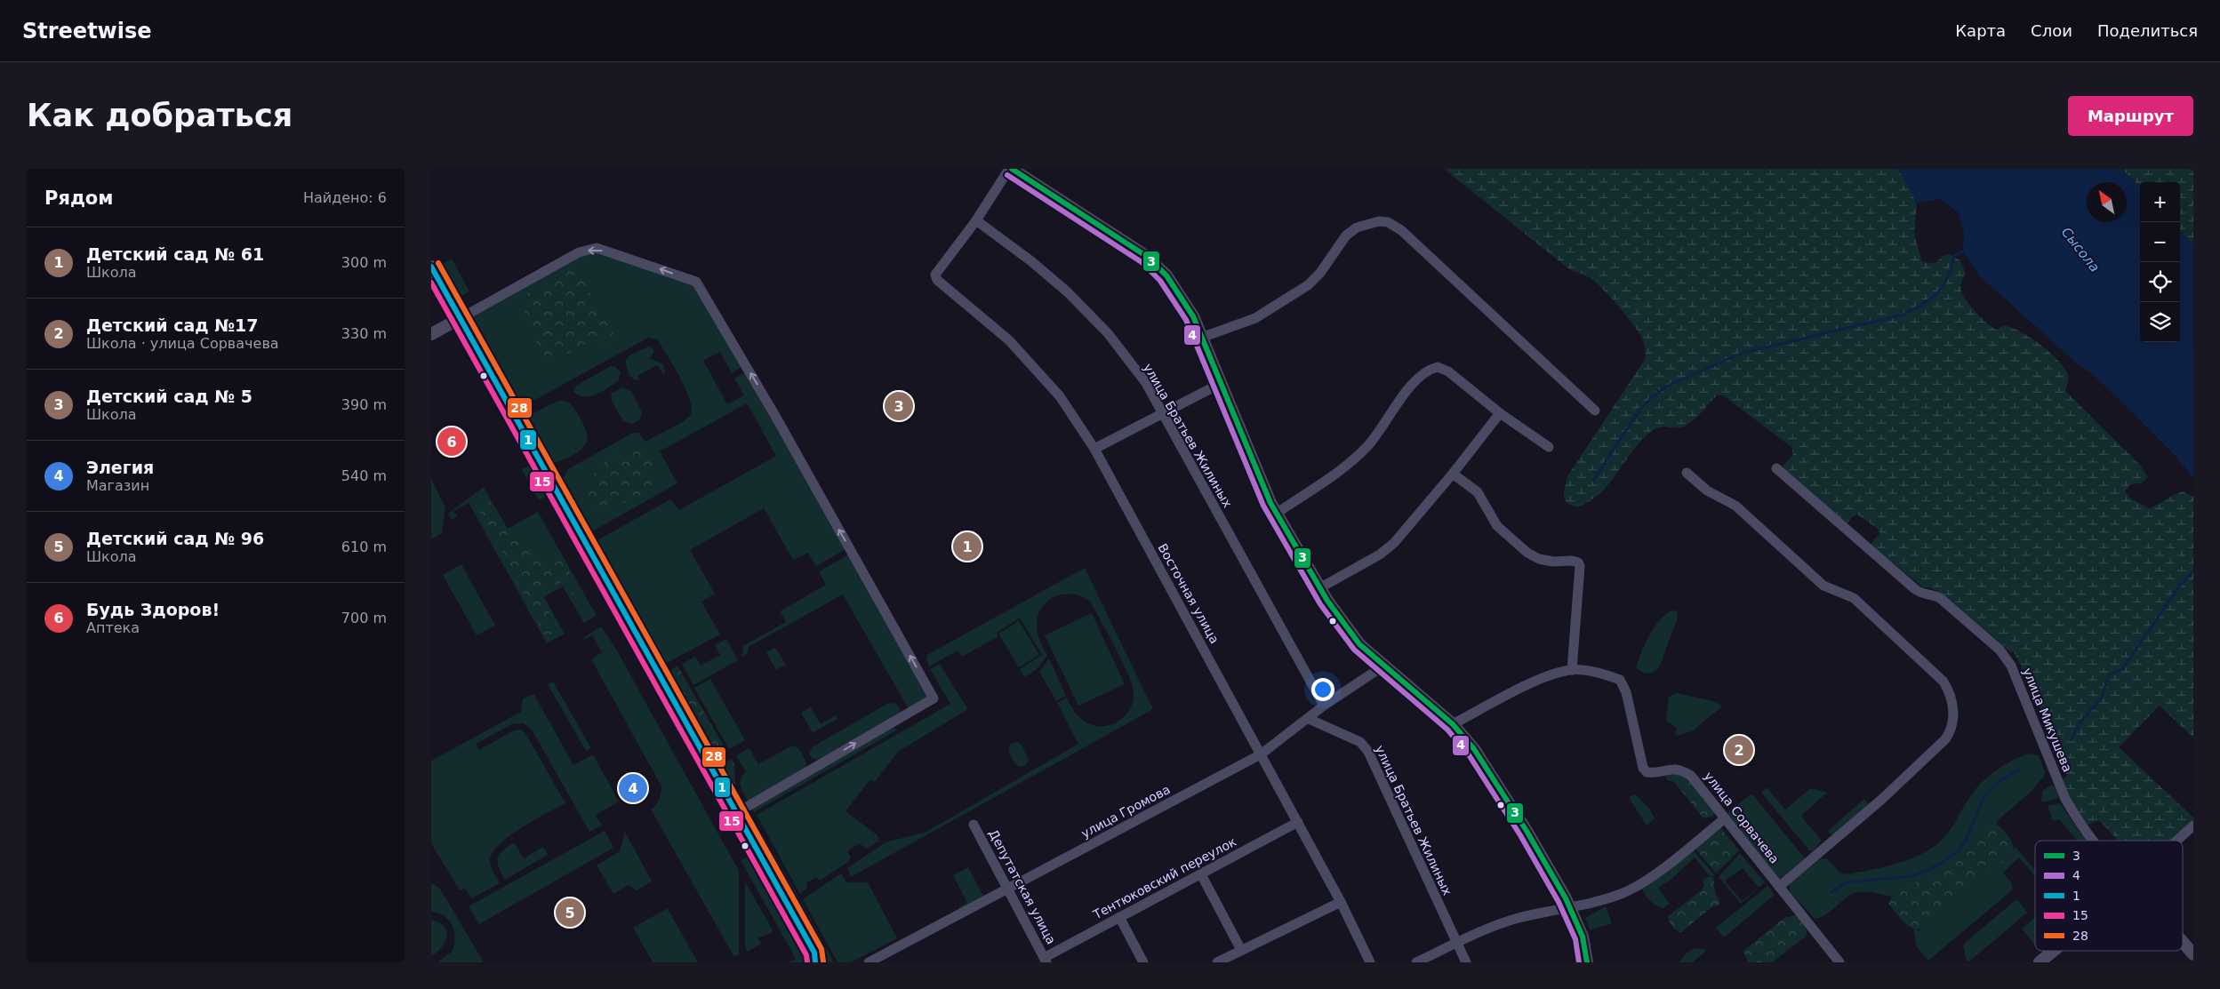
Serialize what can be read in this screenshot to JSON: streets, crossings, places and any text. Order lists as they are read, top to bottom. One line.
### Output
{"streets":{"street":["улица Братьев Жилиных","Восточная улица","улица Микушева","улица Громова","улица Сорвачева","Тентюковский переулок","Депутатская улица"]},"crossings":[["улица Братьев Жилиных","Восточная улица"],["улица Братьев Жилиных","улица Громова"],["Восточная улица","улица Громова"],["Восточная улица","Тентюковский переулок"],["улица Громова","Депутатская улица"],["Тентюковский переулок","Депутатская улица"]],"water":["Сысола"],"lines":["transit line 3","transit line 4","transit line 28","transit line 1","transit line 15"],"legend":["3","4","1","15","28"],"north":"top left","page":{"header":"Streetwise","nav":["Карта","Слои","Поделиться"],"buttons":"Маршрут","title":"Как добраться","heading":["Рядом","Найдено: 6"],"map_buttons":["+","−"],"list":[{"mark":"1","name":"Детский сад № 61","note":"Школа","value":"300 m"},{"mark":"2","name":"Детский сад №17","note":"Школа · улица Сорвачева","value":"330 m"},{"mark":"3","name":"Детский сад № 5","note":"Школа","value":"390 m"},{"mark":"4","name":"Элегия","note":"Магазин","value":"540 m"},{"mark":"5","name":"Детский сад № 96","note":"Школа","value":"610 m"},{"mark":"6","name":"Будь Здоров!","note":"Аптека","value":"700 m"}],"pins":["3","6","1","2","4","5"]}}
